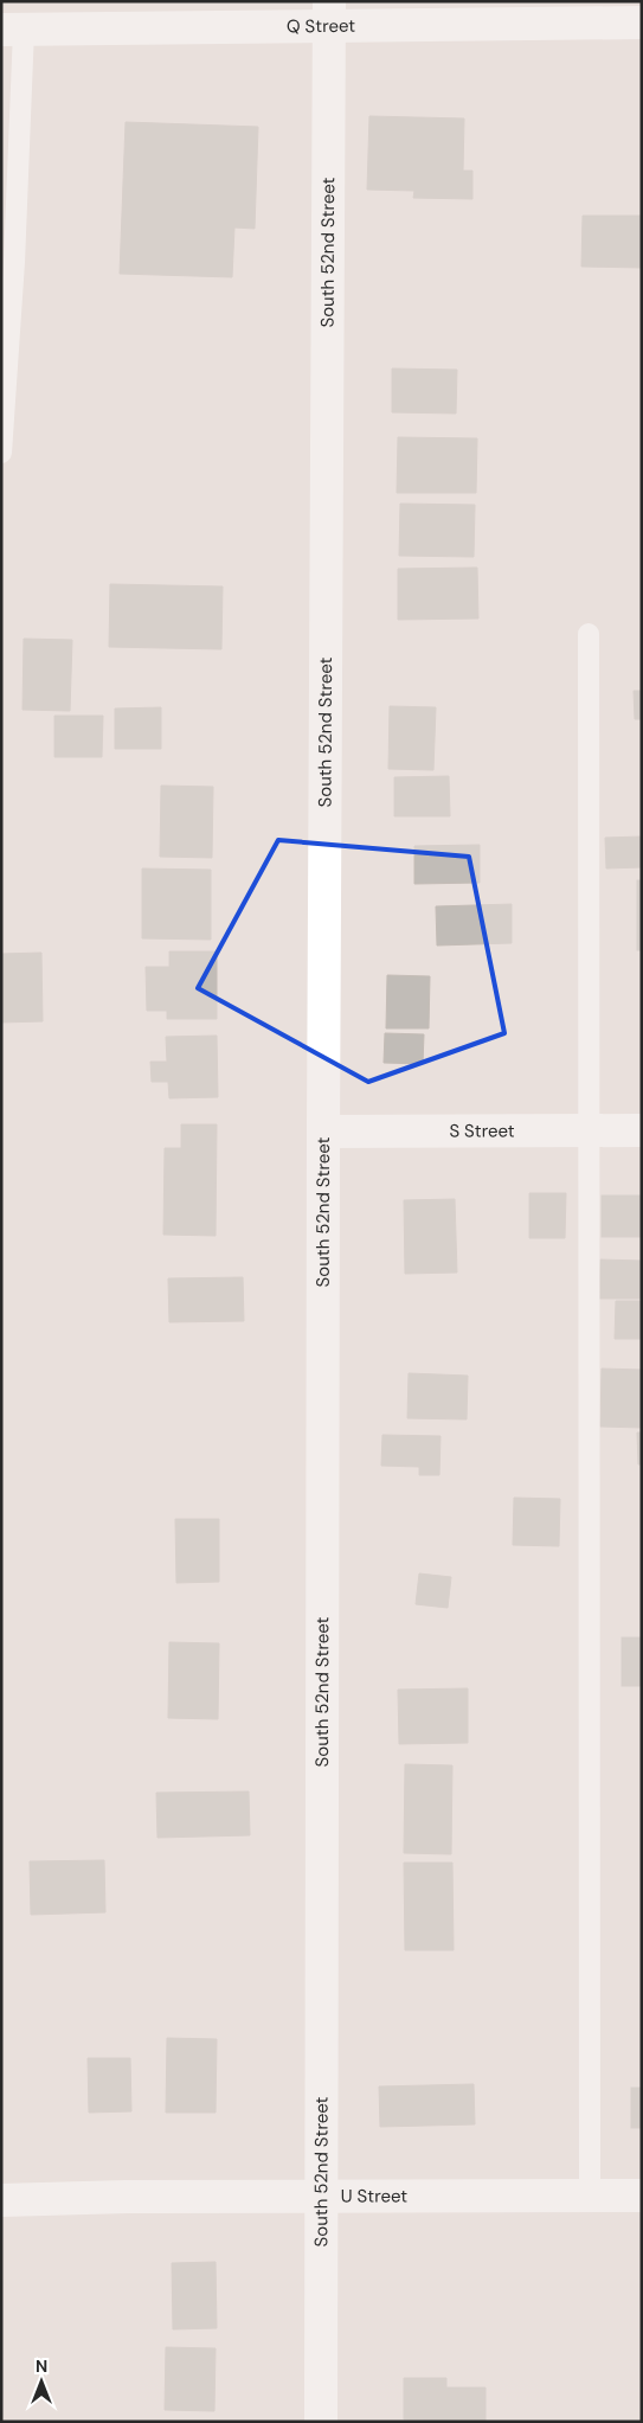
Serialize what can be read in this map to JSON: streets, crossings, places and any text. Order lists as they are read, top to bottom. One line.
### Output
{"streets":{"street":["Q Street","South 52nd Street","S Street","U Street"]},"crossings":[["Q Street","South 52nd Street"],["South 52nd Street","S Street"],["South 52nd Street","U Street"]],"north":"top"}
